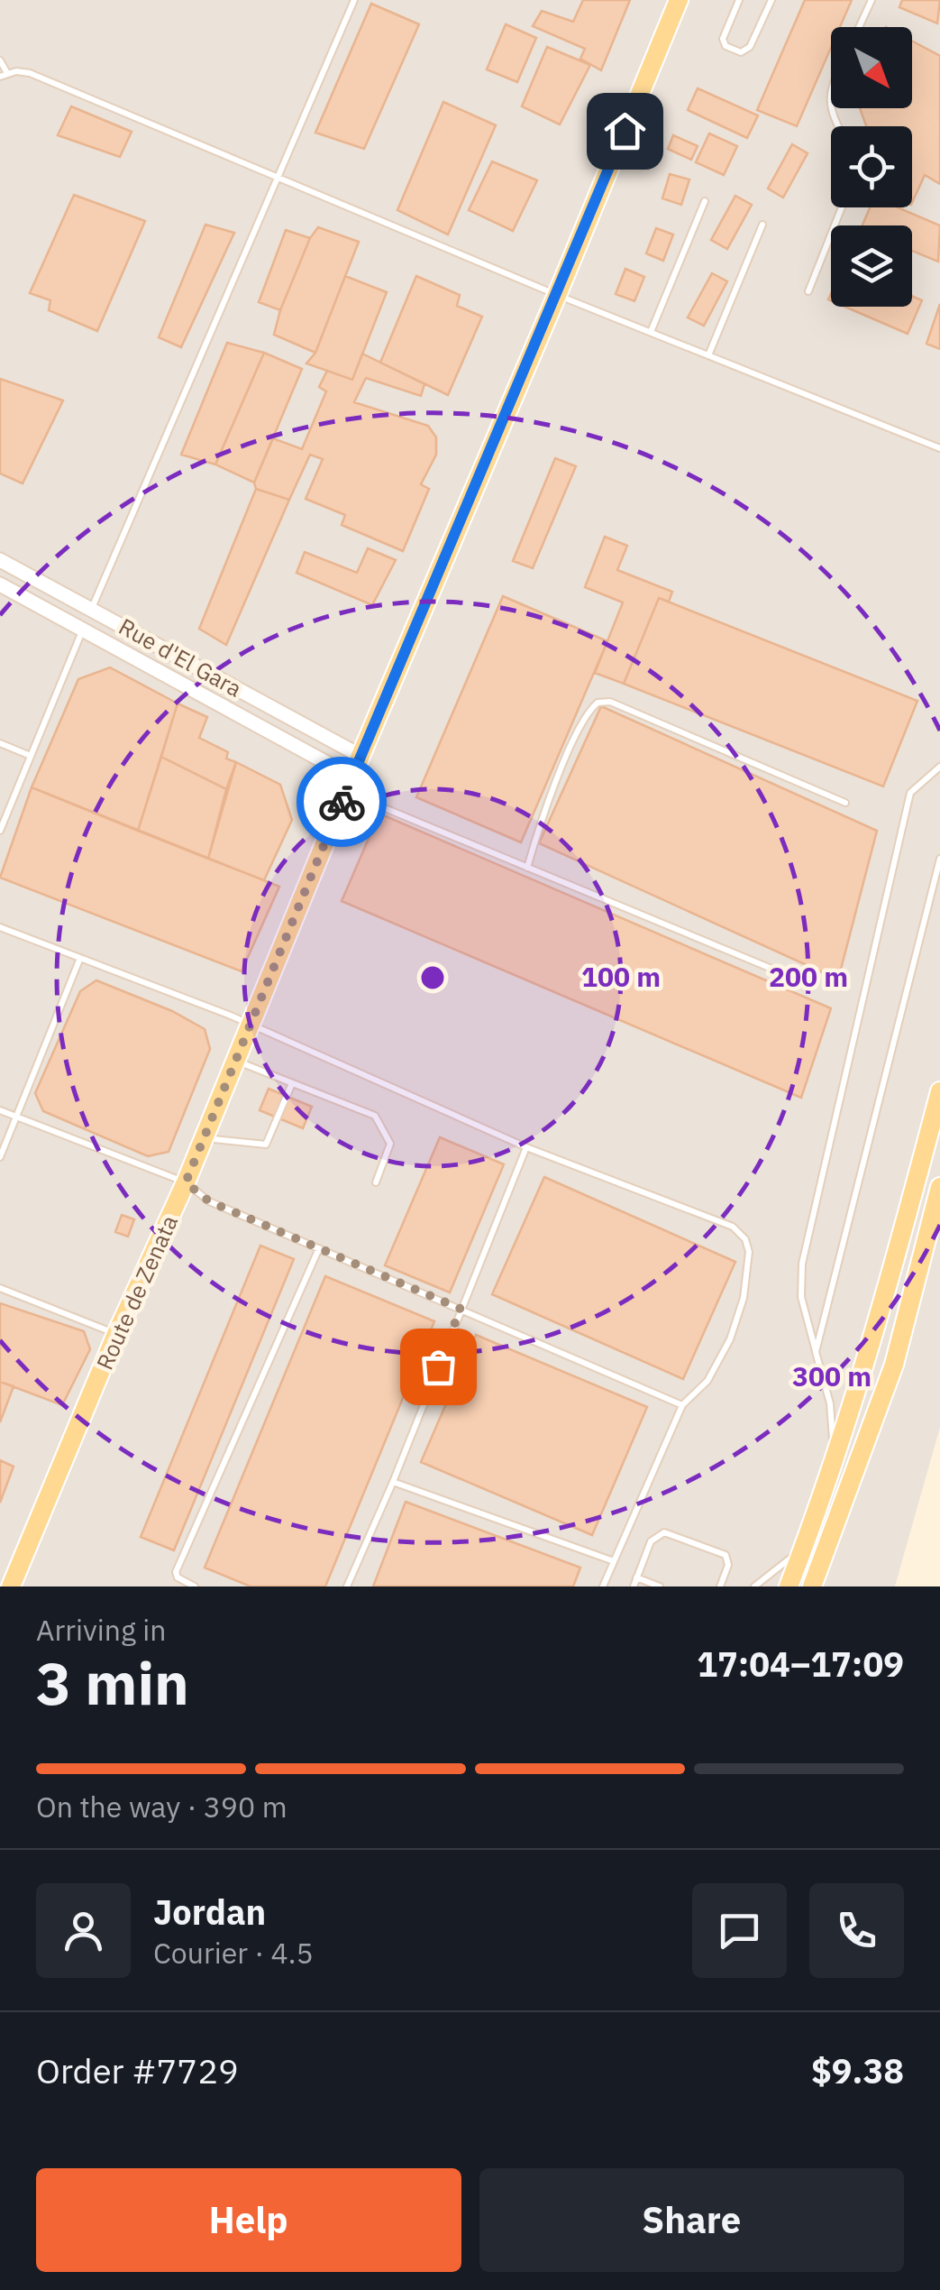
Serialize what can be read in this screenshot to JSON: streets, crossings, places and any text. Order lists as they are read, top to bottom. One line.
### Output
{"streets":{"main road":["Route de Zenata"],"street":["Rue d'El Gara"]},"crossings":[["Rue d'El Gara","Route de Zenata"]],"north":"bottom right","page":{"heading":["3 min","Arriving in","17:04–17:09"],"panel":["Jordan","Courier · 4.5","Order #7729","$9.38"],"bar":"On the way · 390 m","buttons":["Help","Share"]},"rings":["100 m","200 m","300 m"]}
